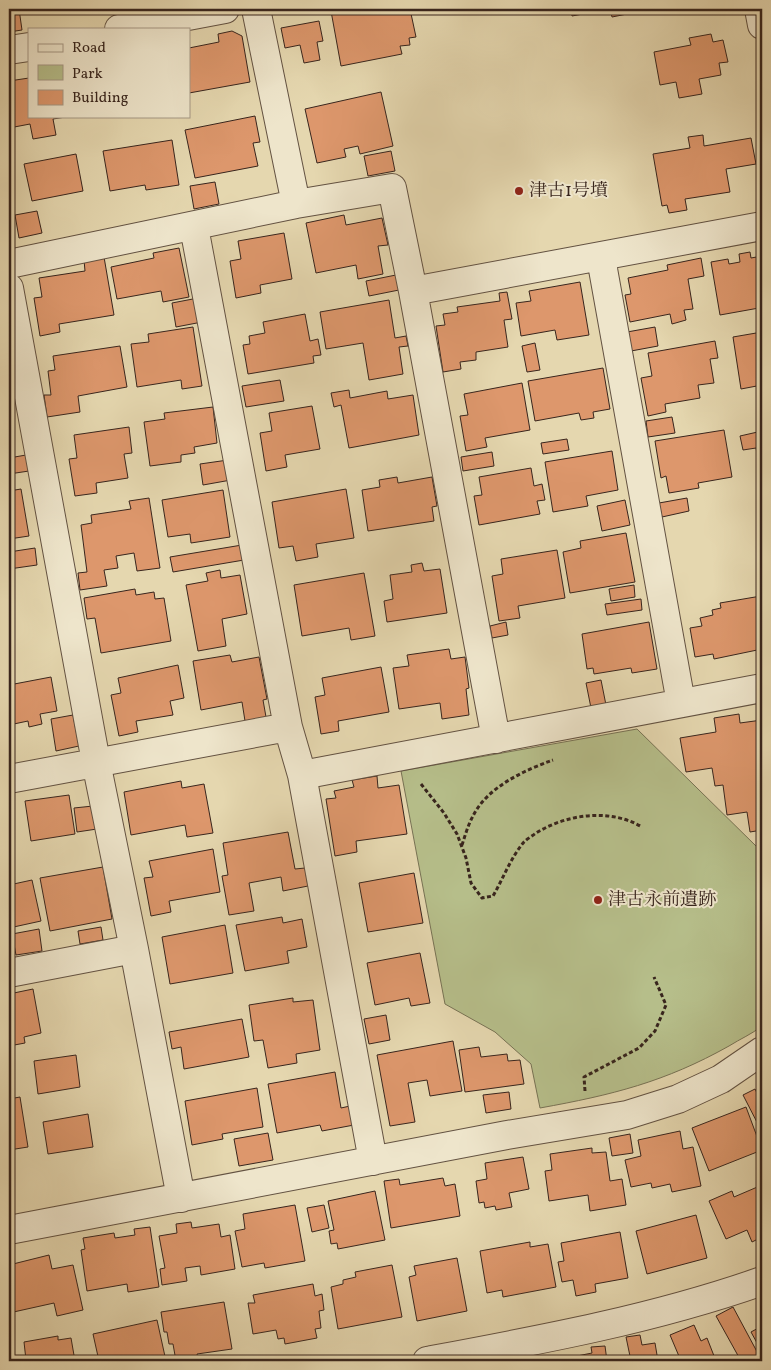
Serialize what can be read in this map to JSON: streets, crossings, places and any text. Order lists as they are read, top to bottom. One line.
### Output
{"places":["津古1号墳","津古永前遺跡"],"legend":["Road","Park","Building"]}
